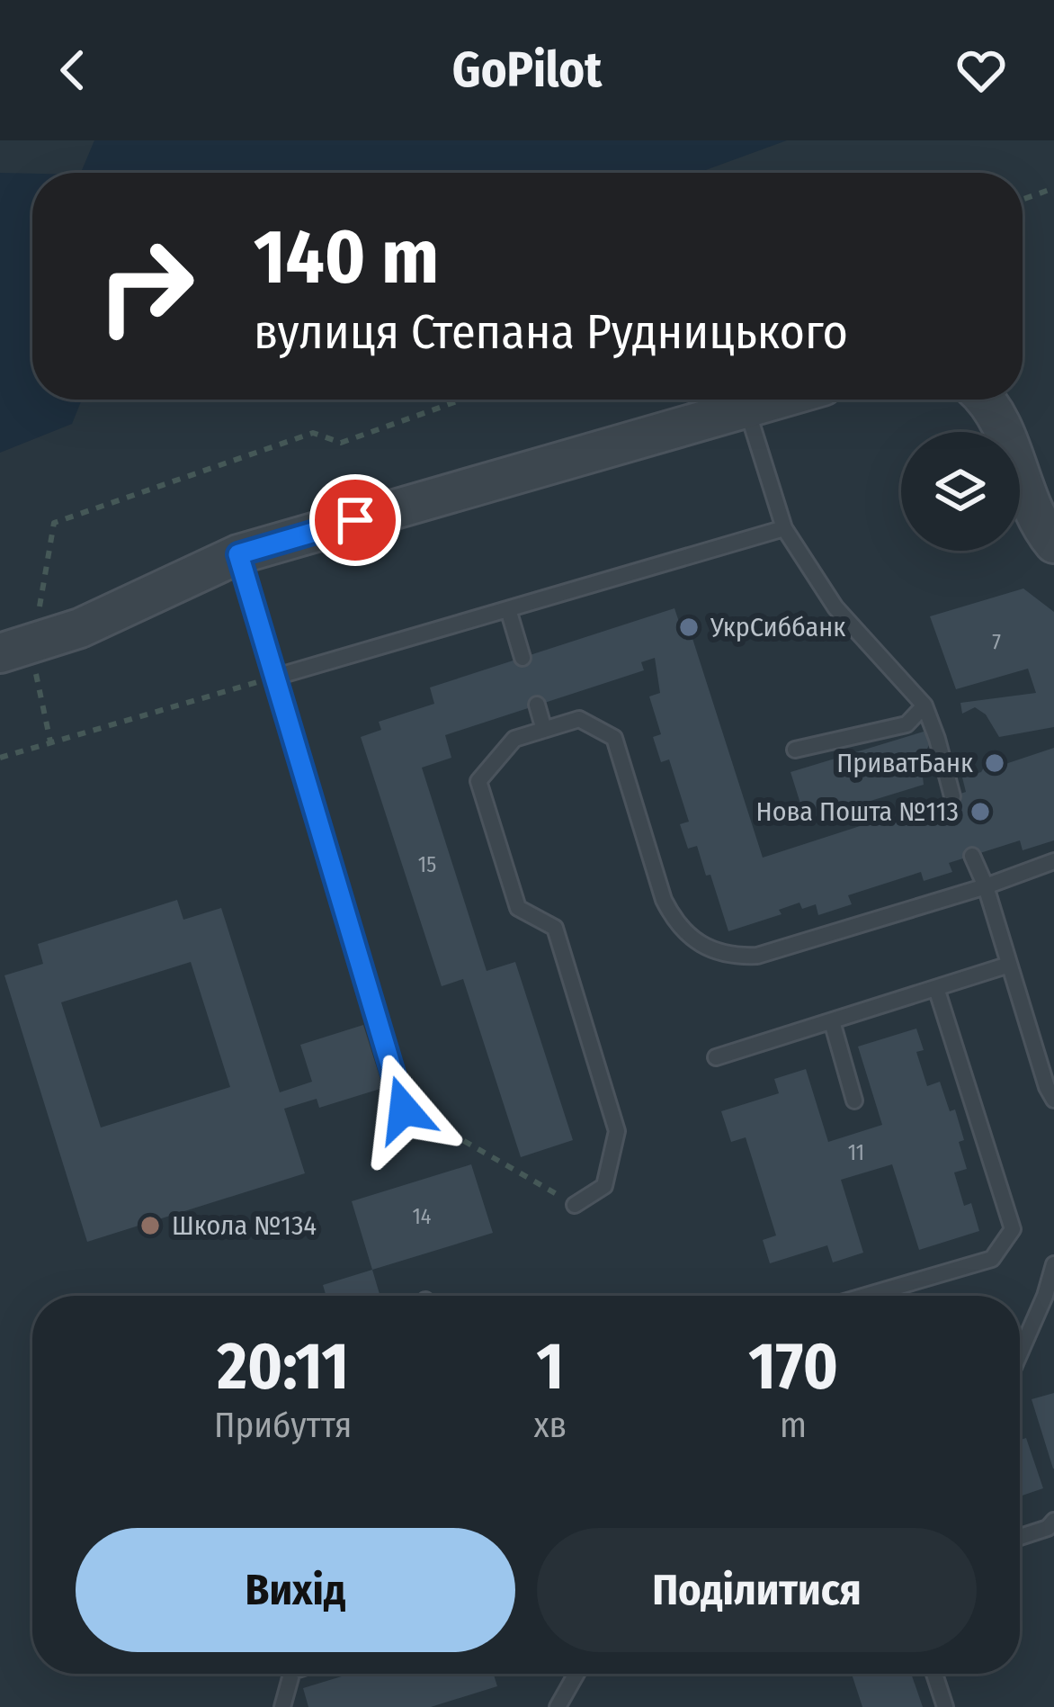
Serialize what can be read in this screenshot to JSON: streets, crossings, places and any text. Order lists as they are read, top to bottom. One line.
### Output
{"places":["УкрСиббанк","ПриватБанк","Нова Пошта №113","Школа №134"],"house_numbers":["7","15","11","14"],"page":{"header":"GoPilot","turn":["140 m","вулиця Степана Рудницького"],"eta":["20:11","Прибуття","1","хв","170","m"],"buttons":["Вихід","Поділитися"]}}
